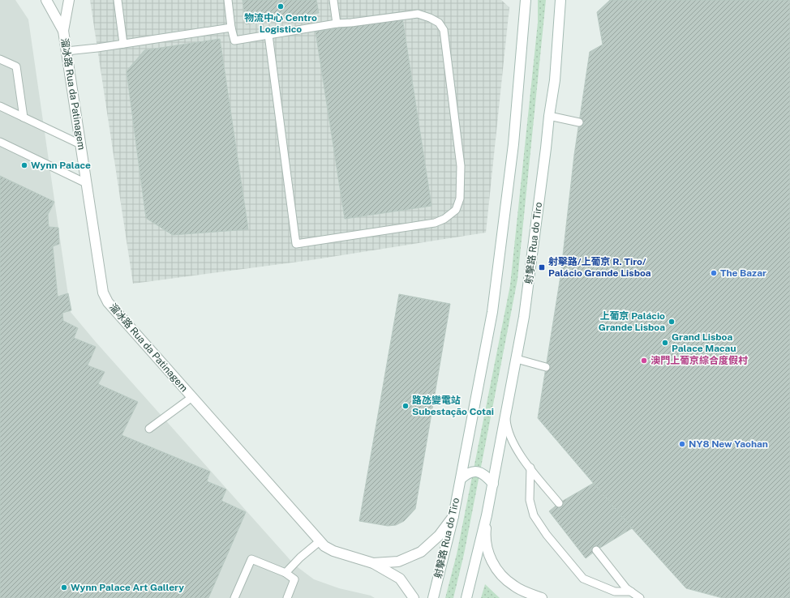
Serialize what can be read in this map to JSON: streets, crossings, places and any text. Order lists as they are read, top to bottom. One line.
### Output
{"streets":{"street":["溜冰路 Rua da Patinagem","射擊路 Rua do Tiro"]},"crossings":[["溜冰路 Rua da Patinagem","射擊路 Rua do Tiro"]],"places":{"other":["物流中心 Centro Logistico","Wynn Palace","The Bazar","上葡京 Palácio Grande Lisboa","Grand Lisboa Palace Macau","澳門上葡京綜合度假村","路氹變電站 Subestação Cotai","NY8 New Yaohan","Wynn Palace Art Gallery"],"transit":["射擊路/上葡京 R. Tiro/ Palácio Grande Lisboa"]}}
